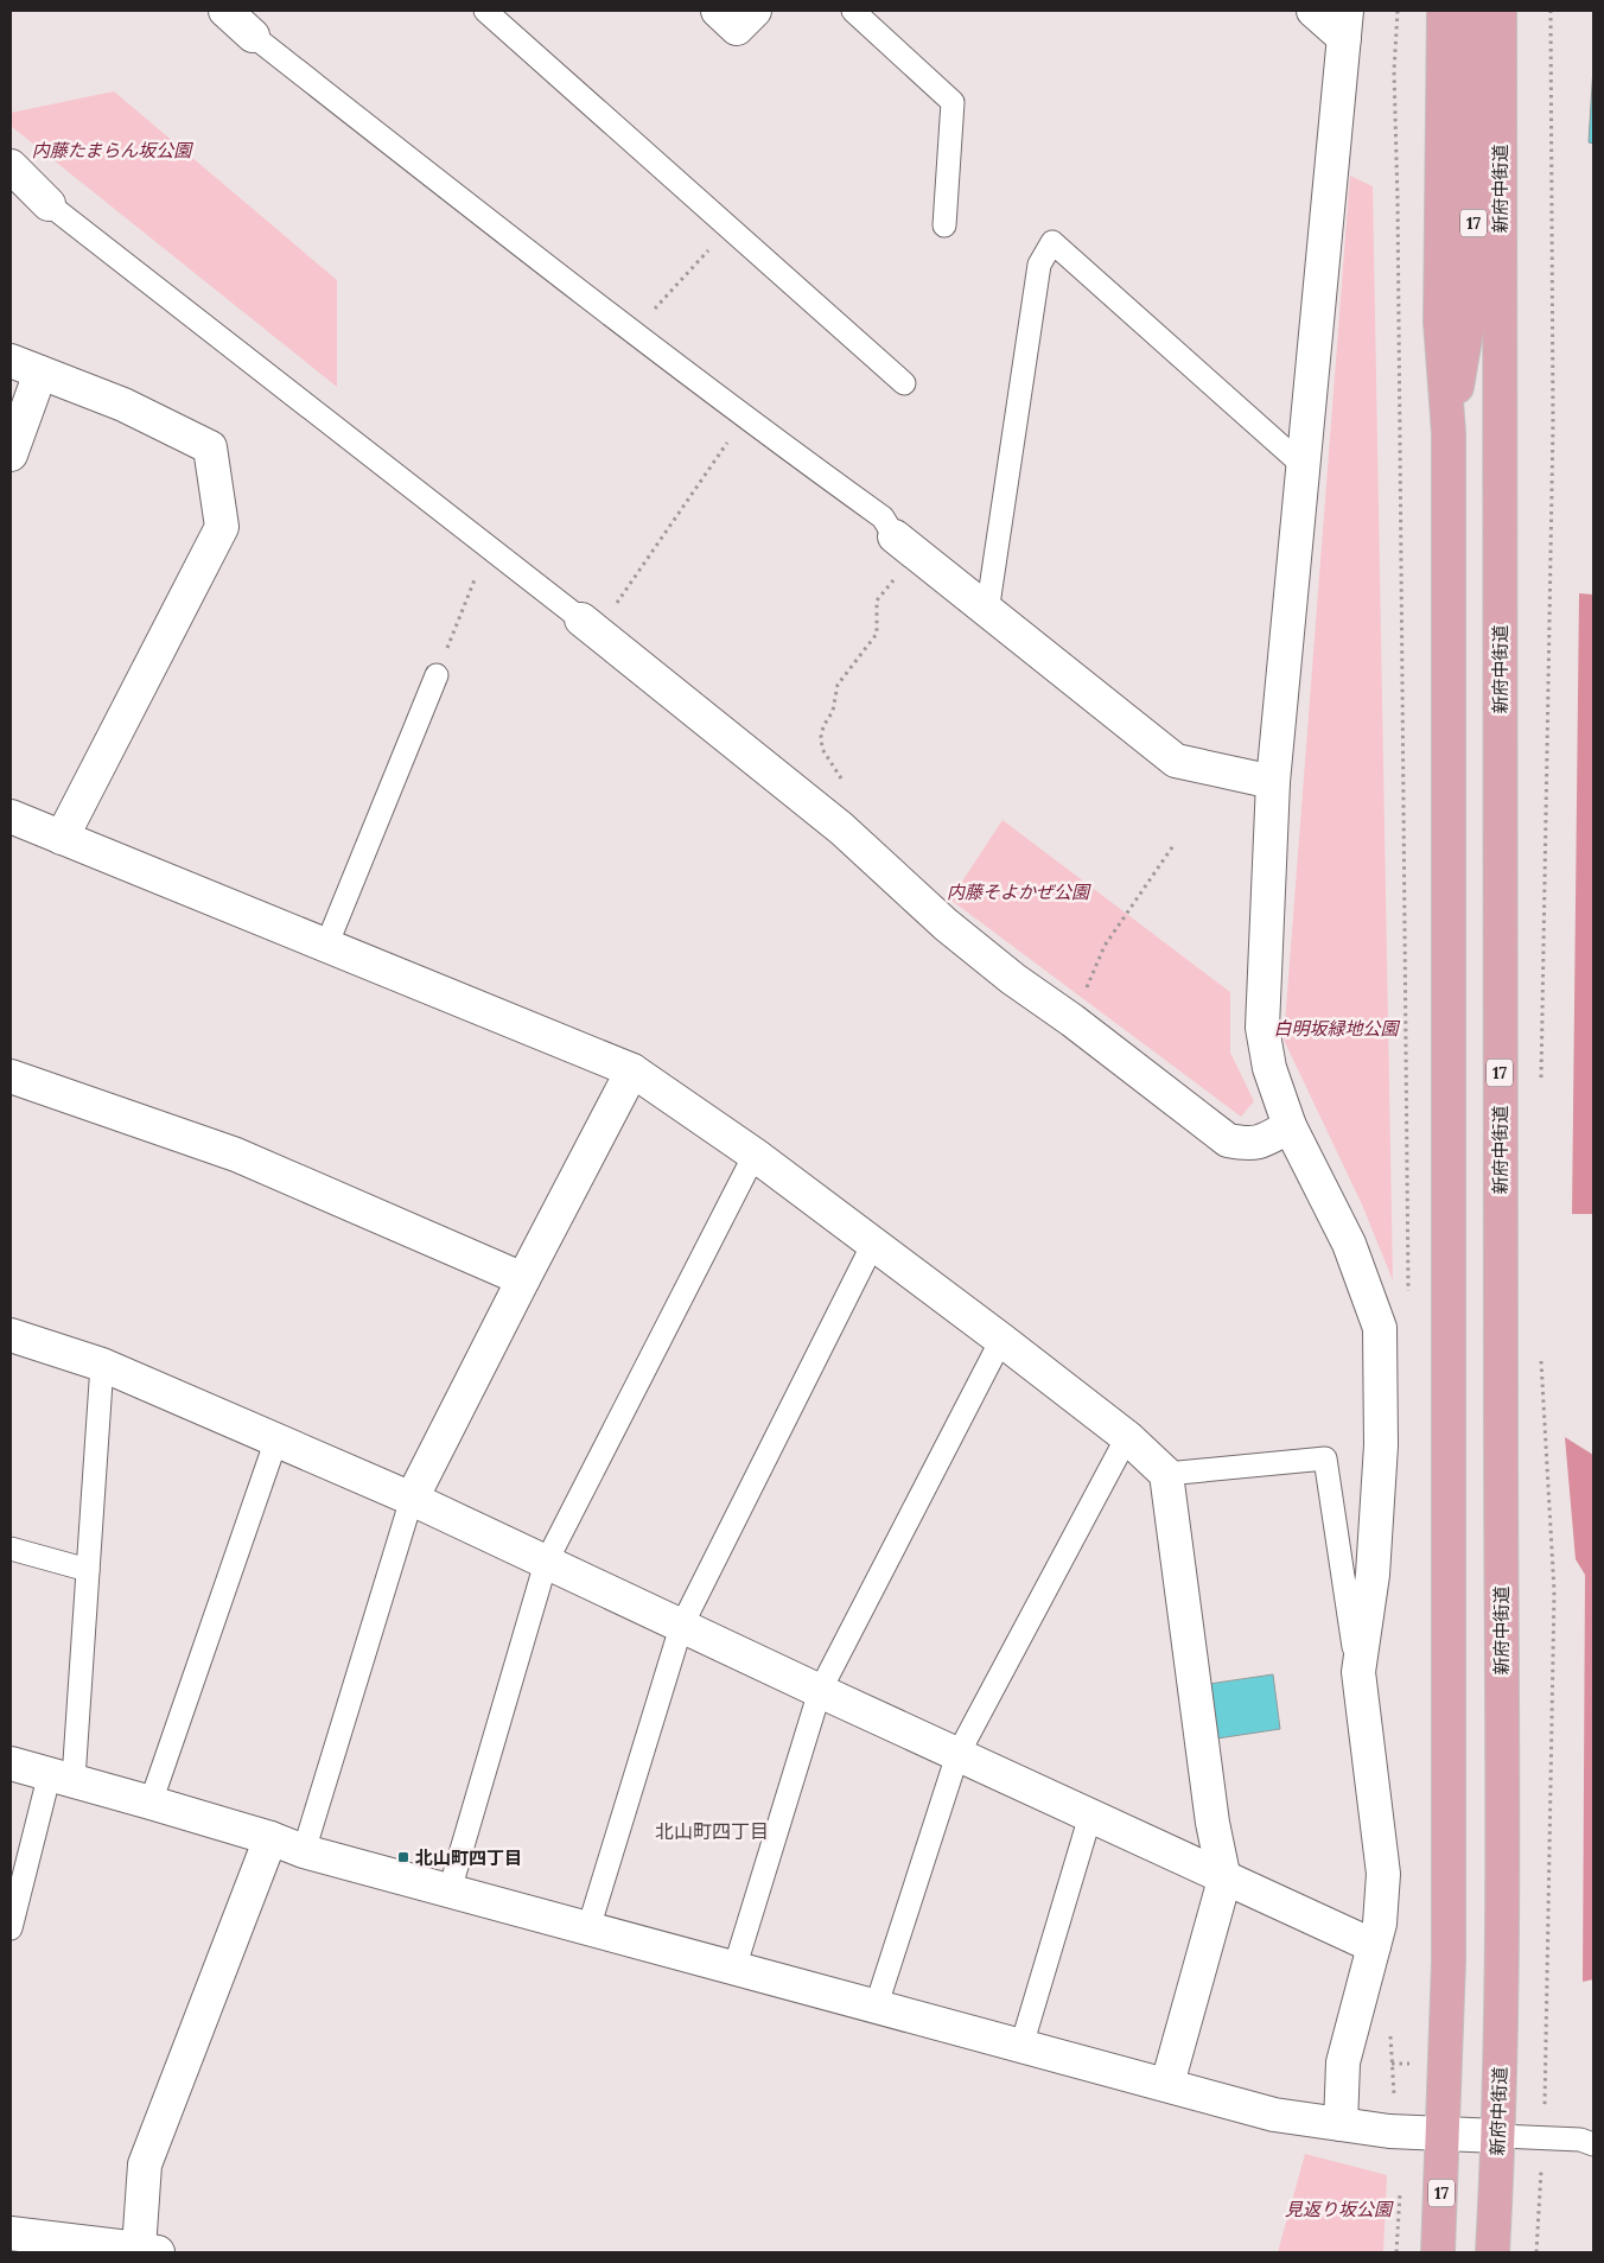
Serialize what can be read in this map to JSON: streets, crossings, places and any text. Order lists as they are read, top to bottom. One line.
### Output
{"streets":{"main road":["新府中街道","17"]},"districts":["北山町四丁目"],"parks":["内藤たまらん坂公園","内藤そよかぜ公園","白明坂緑地公園","見返り坂公園"],"places":{"transit":["北山町四丁目"]}}
